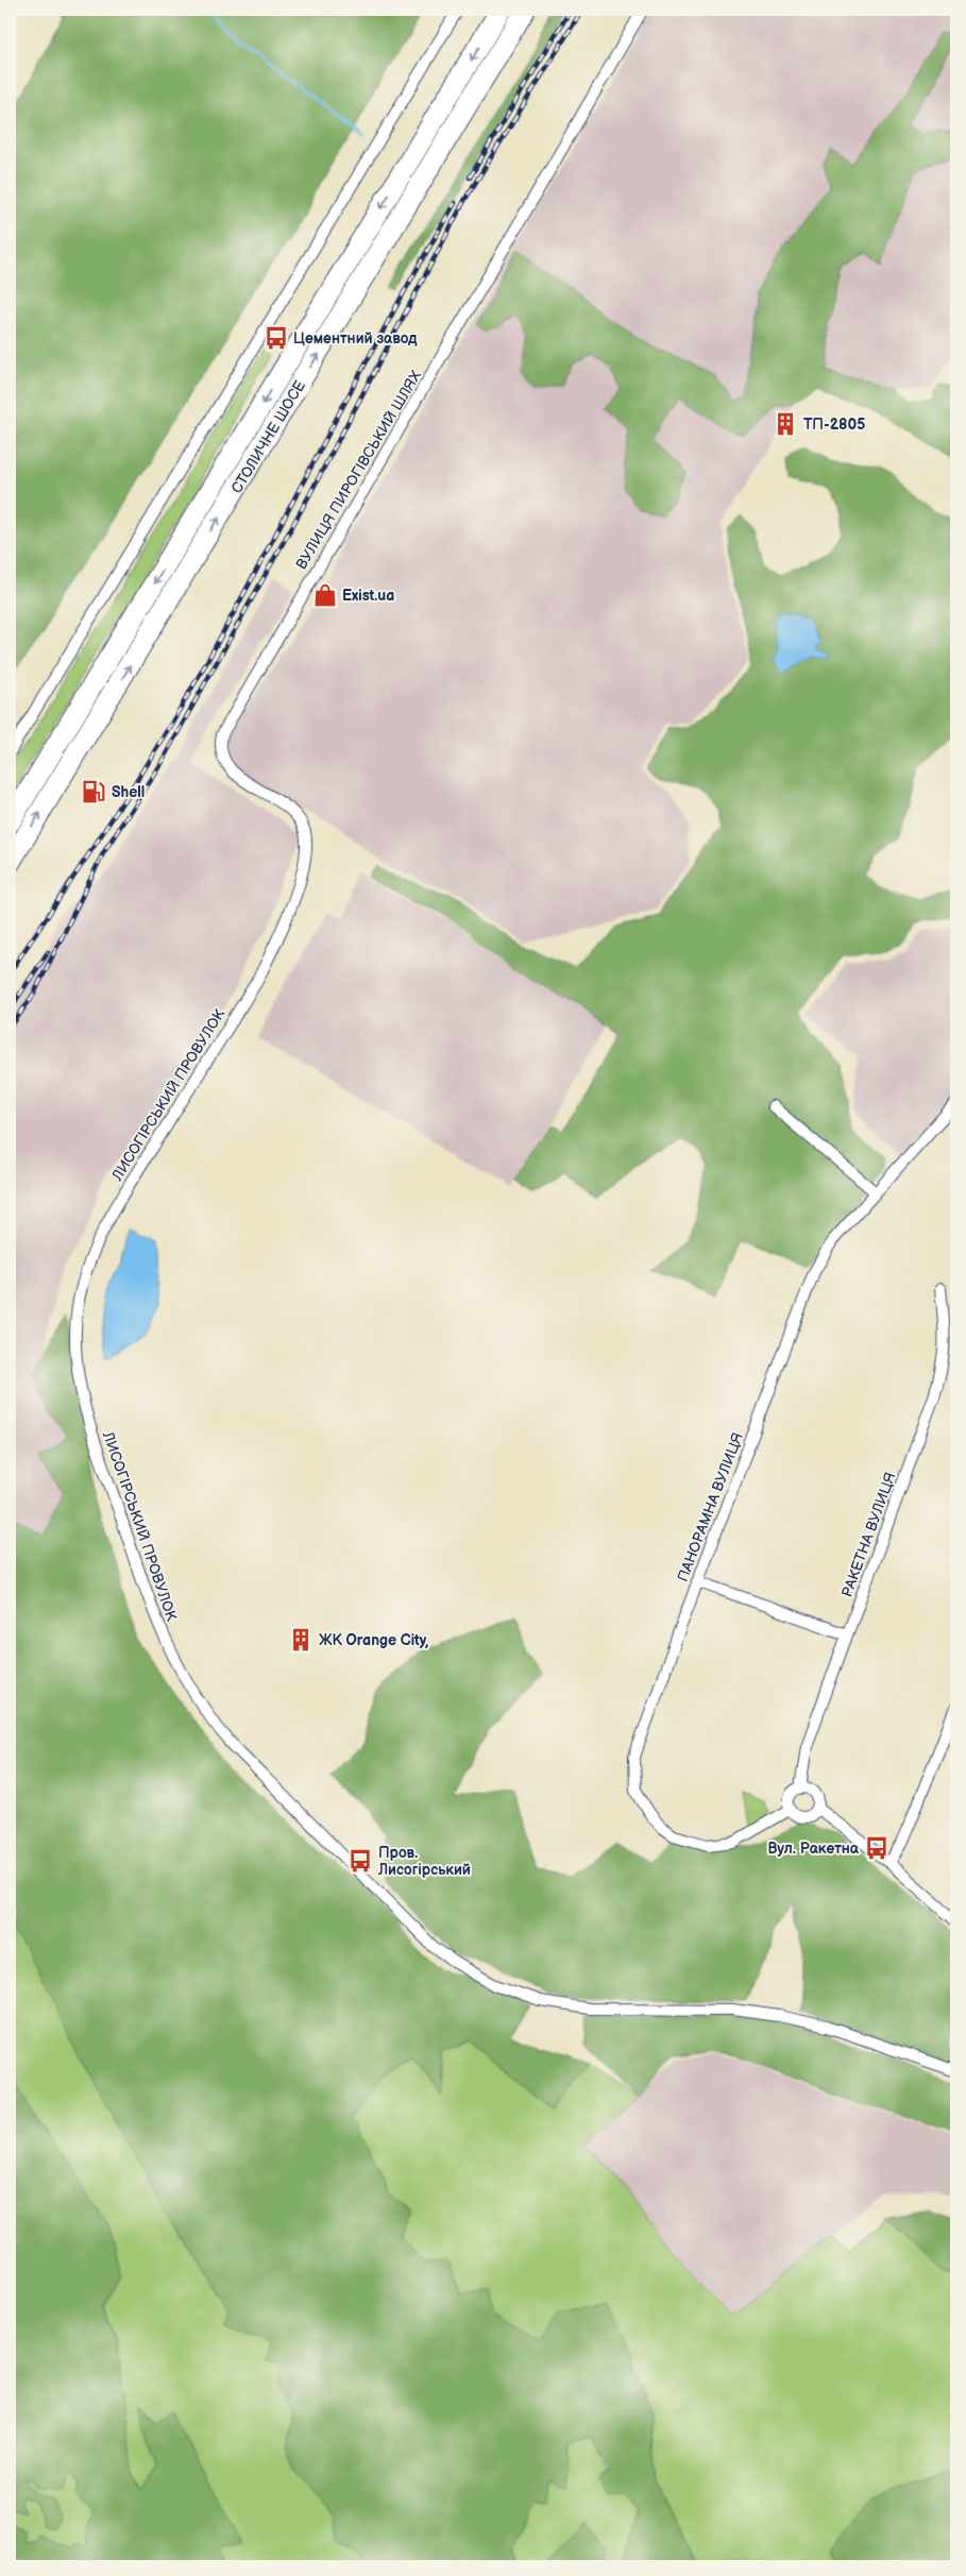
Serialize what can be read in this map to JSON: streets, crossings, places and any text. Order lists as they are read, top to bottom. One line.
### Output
{"streets":{"highway":["СТОЛИЧНЕ ШОСЕ"],"street":["ВУЛИЦЯ ПИРОГІВСЬКИЙ ШЛЯХ","ЛИСОГІРСЬКИЙ ПРОВУЛОК","ПАНОРАМНА ВУЛИЦЯ","РАКЕТНА ВУЛИЦЯ"]},"crossings":[["ВУЛИЦЯ ПИРОГІВСЬКИЙ ШЛЯХ","ЛИСОГІРСЬКИЙ ПРОВУЛОК"],["ПАНОРАМНА ВУЛИЦЯ","РАКЕТНА ВУЛИЦЯ"]],"places":{"bus stop":["Цементний завод","Вул. Ракетна","Пров. Лисогірський"],"building":["ТП-2805","ЖК Orange City,"],"shop":["Exist.ua"],"fuel station":["Shell"]}}
